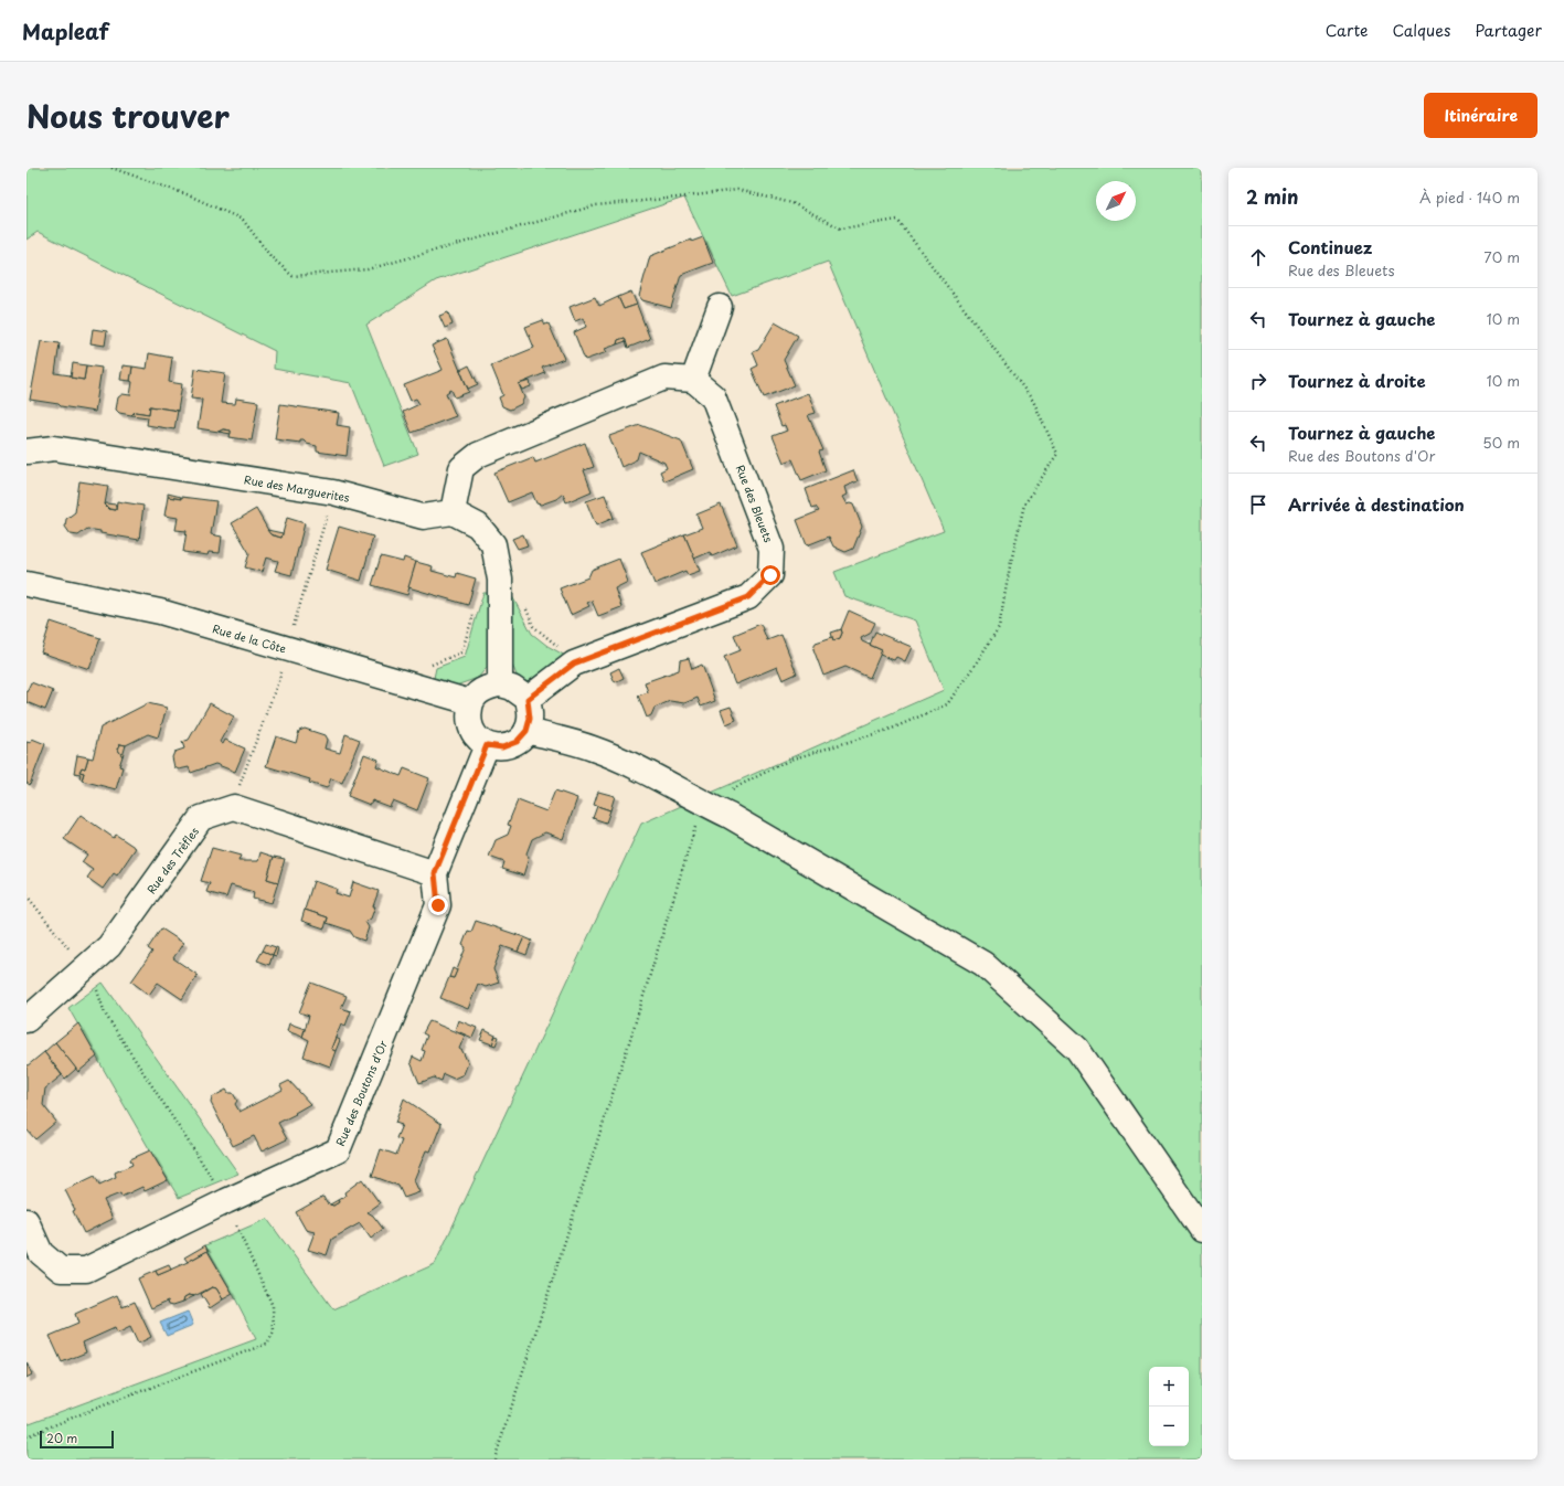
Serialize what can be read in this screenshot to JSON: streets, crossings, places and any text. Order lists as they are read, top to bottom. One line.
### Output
{"streets":{"street":["Rue des Marguerites","Rue des Bleuets","Rue de la Côte","Rue des Trèfles","Rue des Boutons d'Or"]},"crossings":[["Rue des Bleuets","Rue de la Côte"],["Rue des Bleuets","Rue des Boutons d'Or"],["Rue de la Côte","Rue des Boutons d'Or"]],"scale_bar":"20 m","north":"top right","page":{"header":"Mapleaf","nav":["Carte","Calques","Partager"],"title":"Nous trouver","buttons":"Itinéraire","heading":["2 min","À pied · 140 m"],"list":[["Continuez","Rue des Bleuets","70 m"],["Tournez à gauche","10 m"],["Tournez à droite","10 m"],["Tournez à gauche","Rue des Boutons d'Or","50 m"],"Arrivée à destination"],"map_buttons":["+","−"],"scale":"20 m"}}
